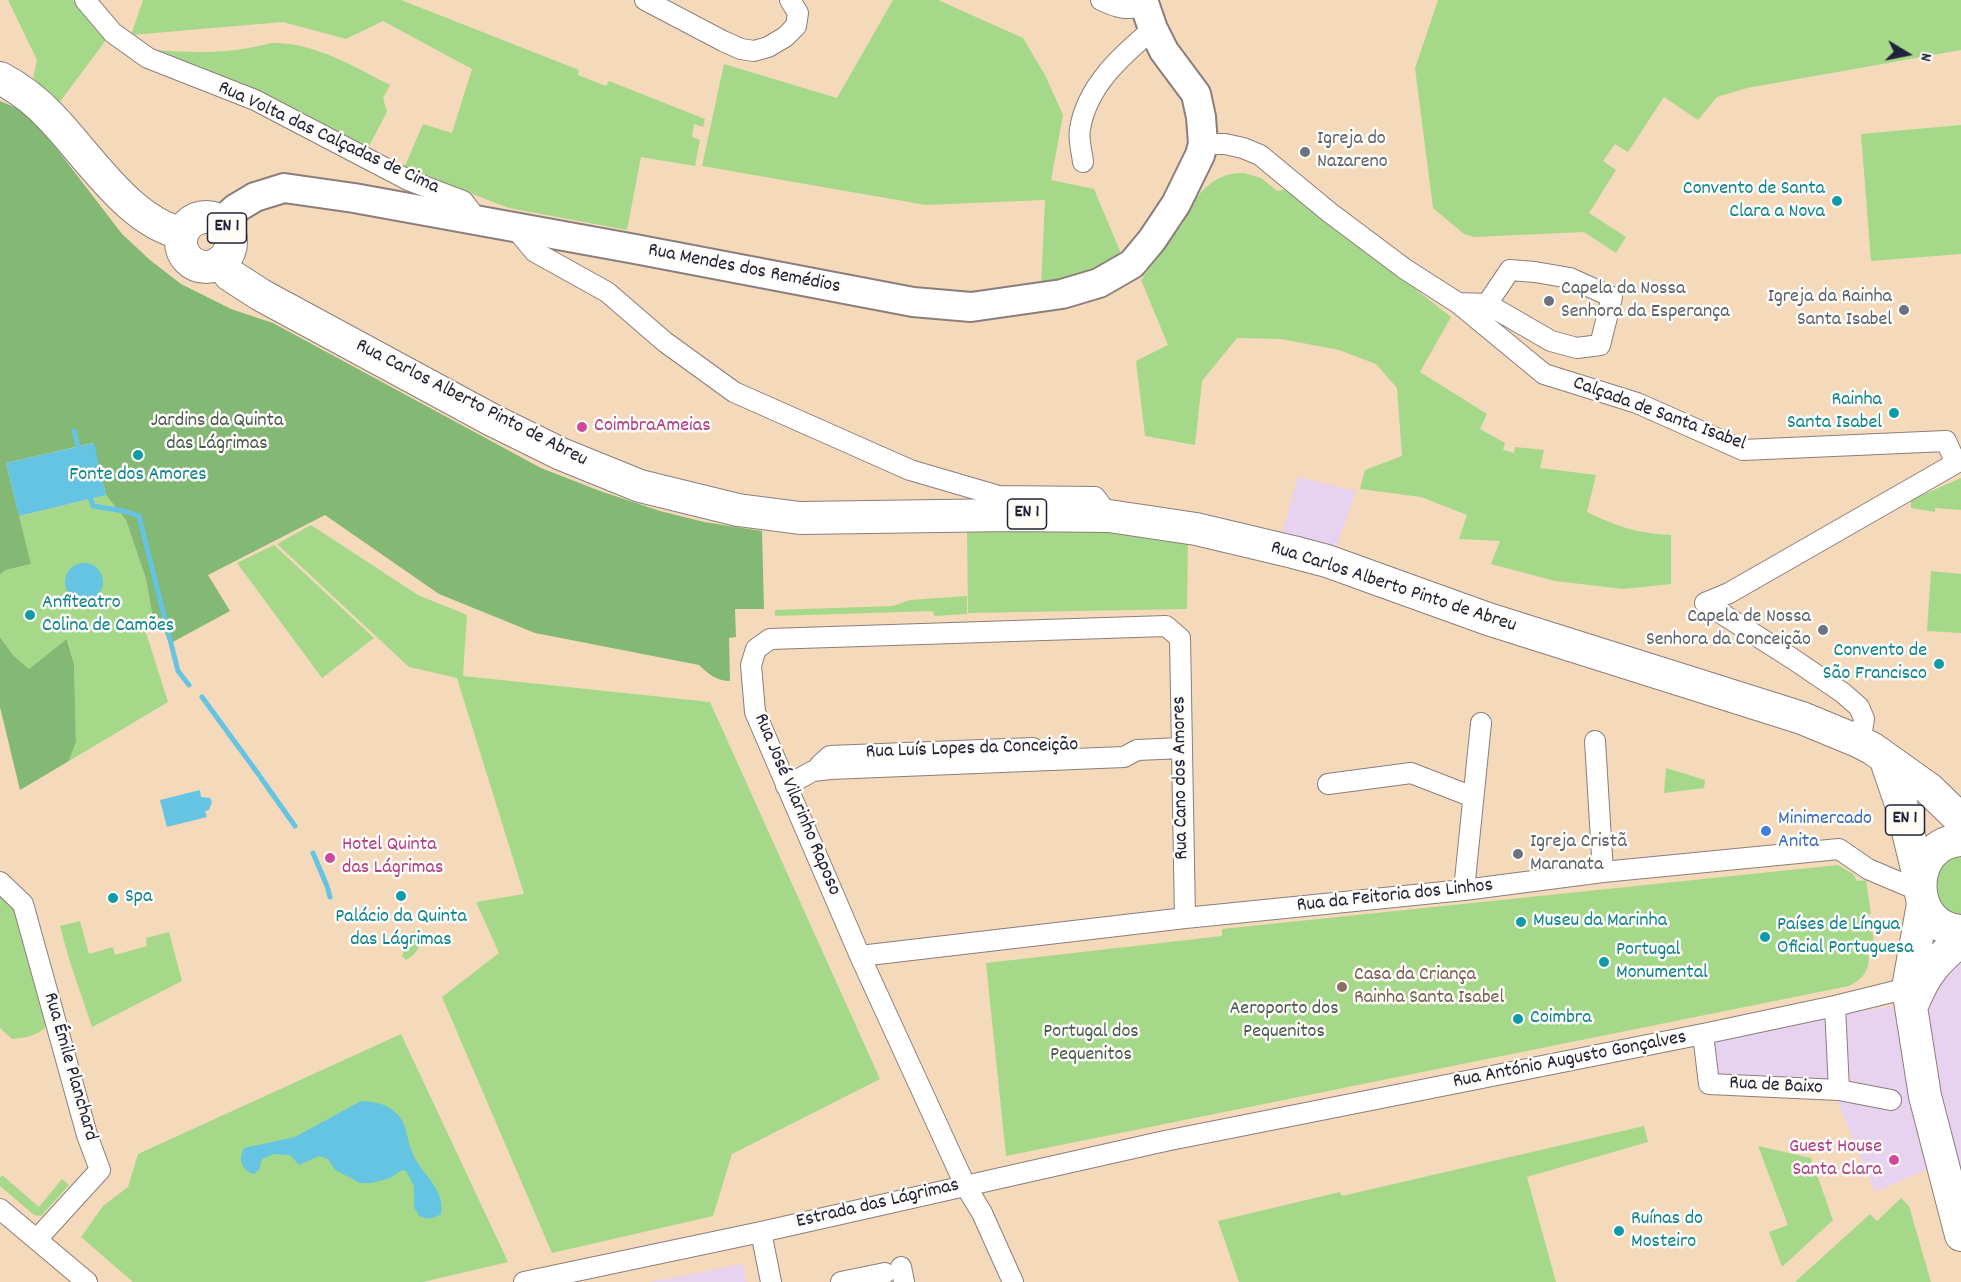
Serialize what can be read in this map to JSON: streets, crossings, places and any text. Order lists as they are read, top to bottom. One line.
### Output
{"streets":{"main road":["EN 1","Rua Carlos Alberto Pinto de Abreu"],"street":["Rua Volta das Calçadas de Cima","Rua Mendes dos Remédios","Calçada de Santa Isabel","Rua Luís Lopes da Conceição","Rua Cano dos Amores","Rua José Vilarinho Raposo","Rua da Feitoria dos Linhos","Rua António Augusto Gonçalves","Rua Émile Planchard","Rua de Baixo","Estrada das Lágrimas"]},"crossings":[["Rua Volta das Calçadas de Cima","Rua Mendes dos Remédios"],["EN 1","Rua Mendes dos Remédios"],["EN 1","Rua Carlos Alberto Pinto de Abreu"],["EN 1","Rua da Feitoria dos Linhos"],["Rua Mendes dos Remédios","Rua Carlos Alberto Pinto de Abreu"],["Rua Mendes dos Remédios","Calçada de Santa Isabel"],["Rua Carlos Alberto Pinto de Abreu","Calçada de Santa Isabel"],["Rua Luís Lopes da Conceição","Rua Cano dos Amores"],["Rua Luís Lopes da Conceição","Rua José Vilarinho Raposo"],["Rua Cano dos Amores","Rua José Vilarinho Raposo"],["Rua Cano dos Amores","Rua da Feitoria dos Linhos"],["Rua José Vilarinho Raposo","Rua da Feitoria dos Linhos"],["Rua José Vilarinho Raposo","Estrada das Lágrimas"],["Rua António Augusto Gonçalves","Rua de Baixo"],["Rua António Augusto Gonçalves","Estrada das Lágrimas"]],"parks":["Jardins da Quinta das Lágrimas","Aeroporto dos Pequenitos","Portugal dos Pequenitos"],"places":["Igreja do Nazareno","Convento de Santa Clara a Nova","Capela da Nossa Senhora da Esperança","Igreja da Rainha Santa Isabel","Rainha Santa Isabel","CoimbraAmeias","Fonte dos Amores","Anfiteatro Colina de Camões","Capela de Nossa Senhora da Conceição","Convento de São Francisco","Minimercado Anita","Igreja Cristã Maranata","Hotel Quinta das Lágrimas","Palácio da Quinta das Lágrimas","Spa","Museu da Marinha","Países de Língua Oficial Portuguesa","Portugal Monumental","Casa da Criança Rainha Santa Isabel","Coimbra","Guest House Santa Clara","Ruínas do Mosteiro"],"north":"right"}
